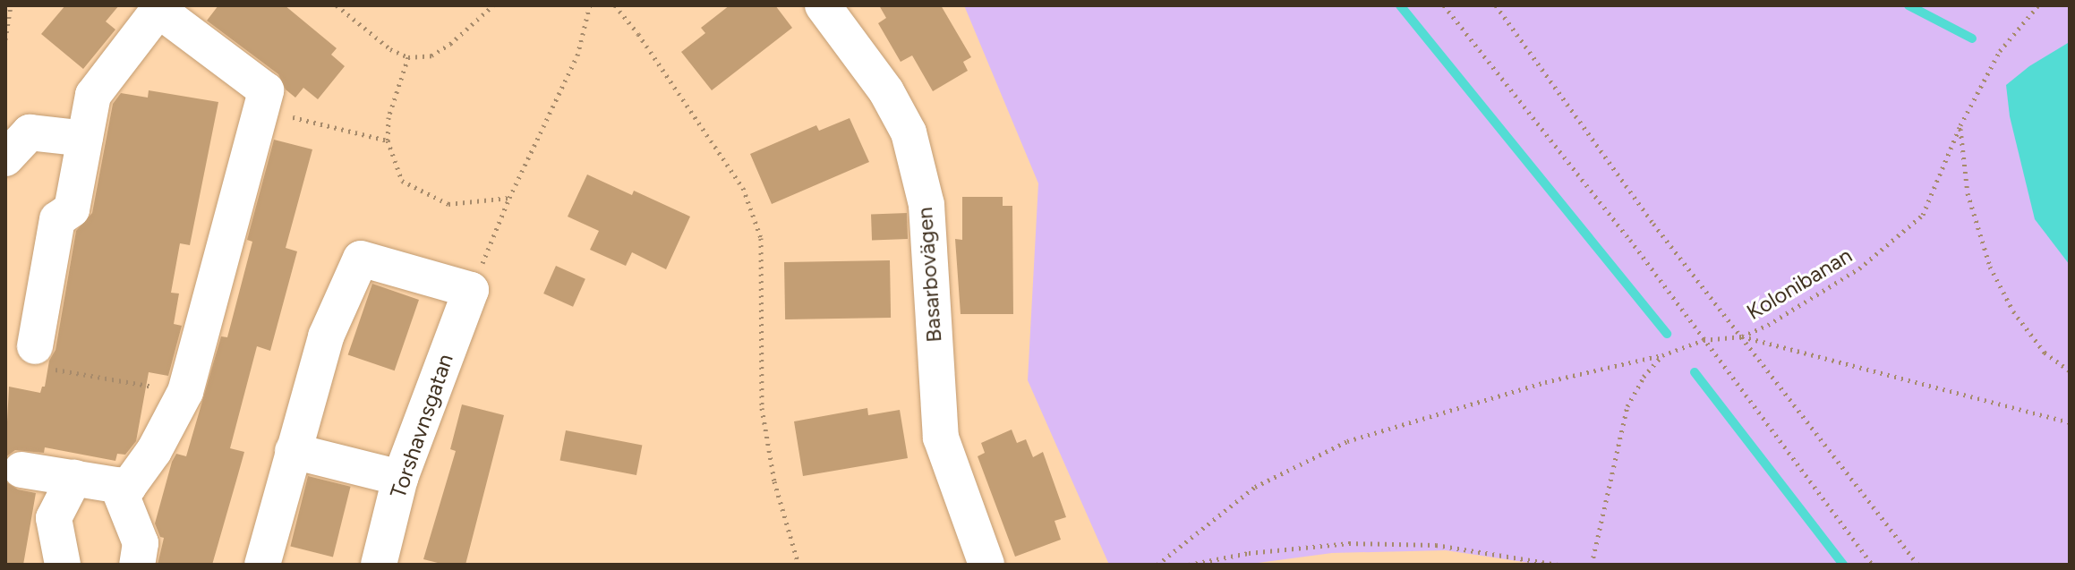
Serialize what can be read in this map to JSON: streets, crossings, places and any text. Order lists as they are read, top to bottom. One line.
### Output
{"streets":{"street":["Basarbovägen","Torshavnsgatan"],"path":["Kolonibanan"]}}
